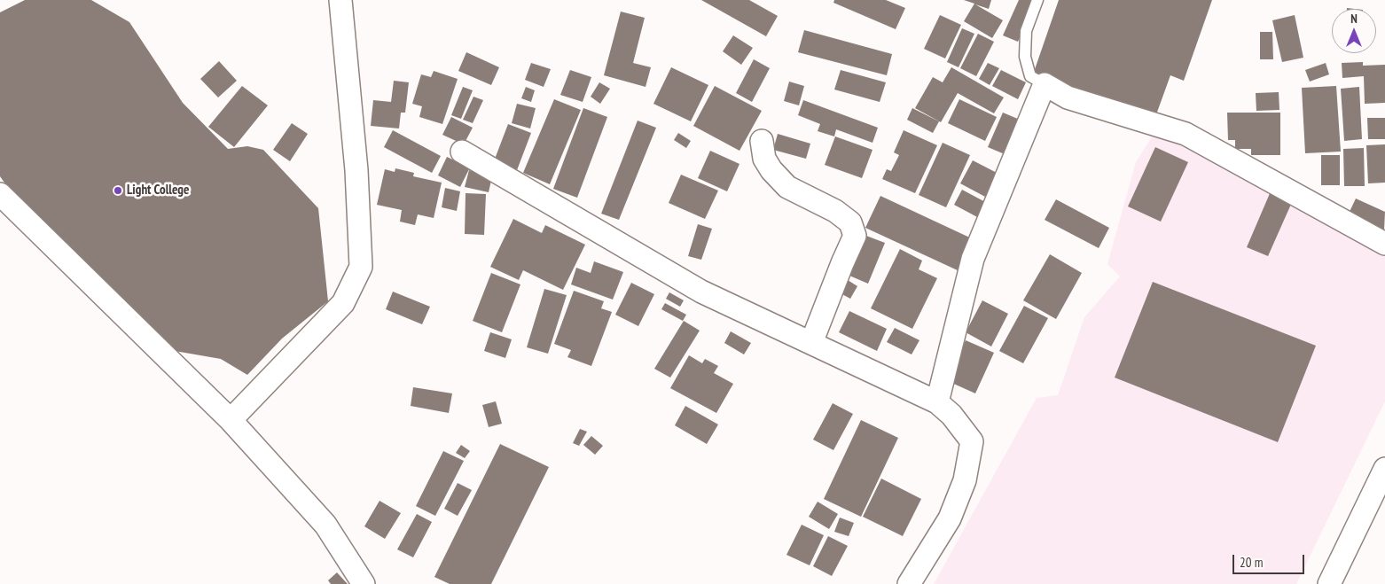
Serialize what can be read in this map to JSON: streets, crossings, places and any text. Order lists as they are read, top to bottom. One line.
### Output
{"places":["Light College"],"scale_bar":"20 m","north":"top"}
